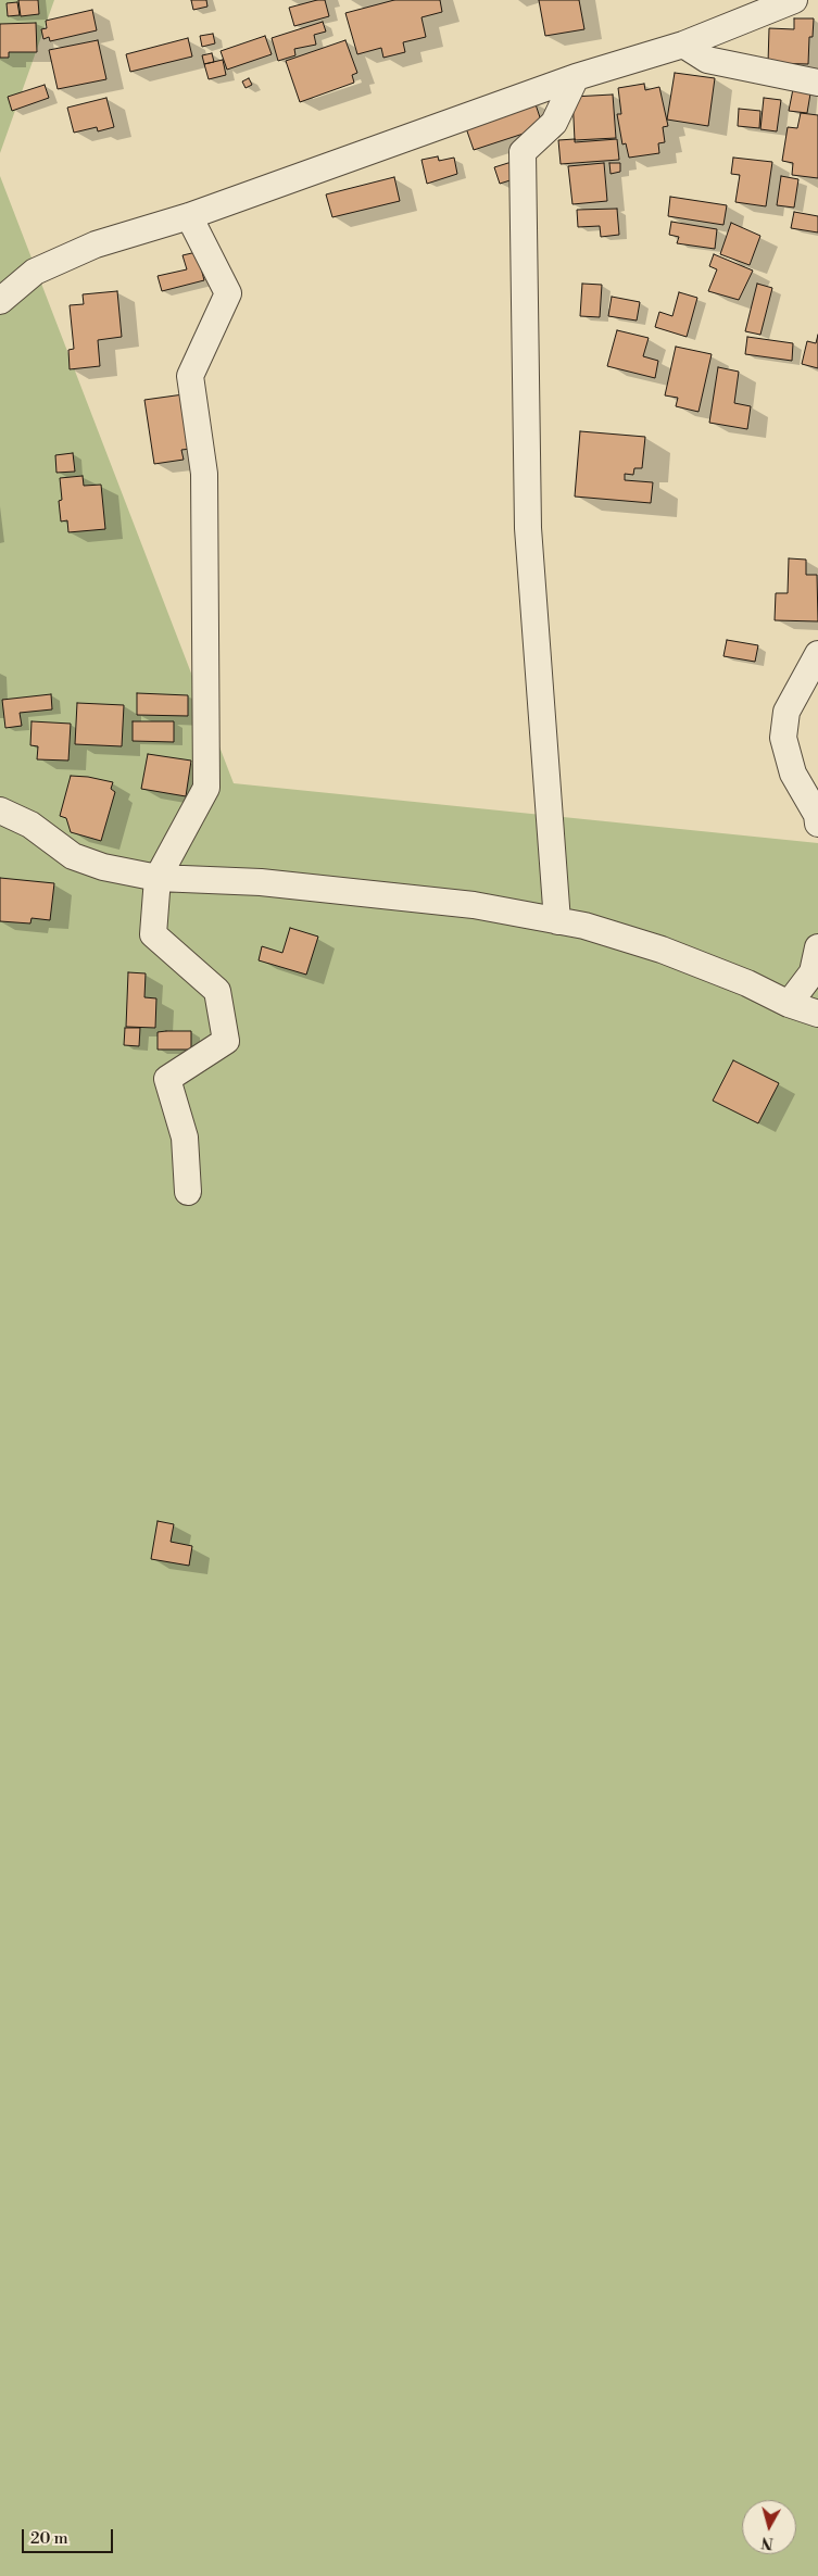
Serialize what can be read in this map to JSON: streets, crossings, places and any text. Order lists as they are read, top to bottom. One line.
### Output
{"scale_bar":"20 m","north":"bottom"}
